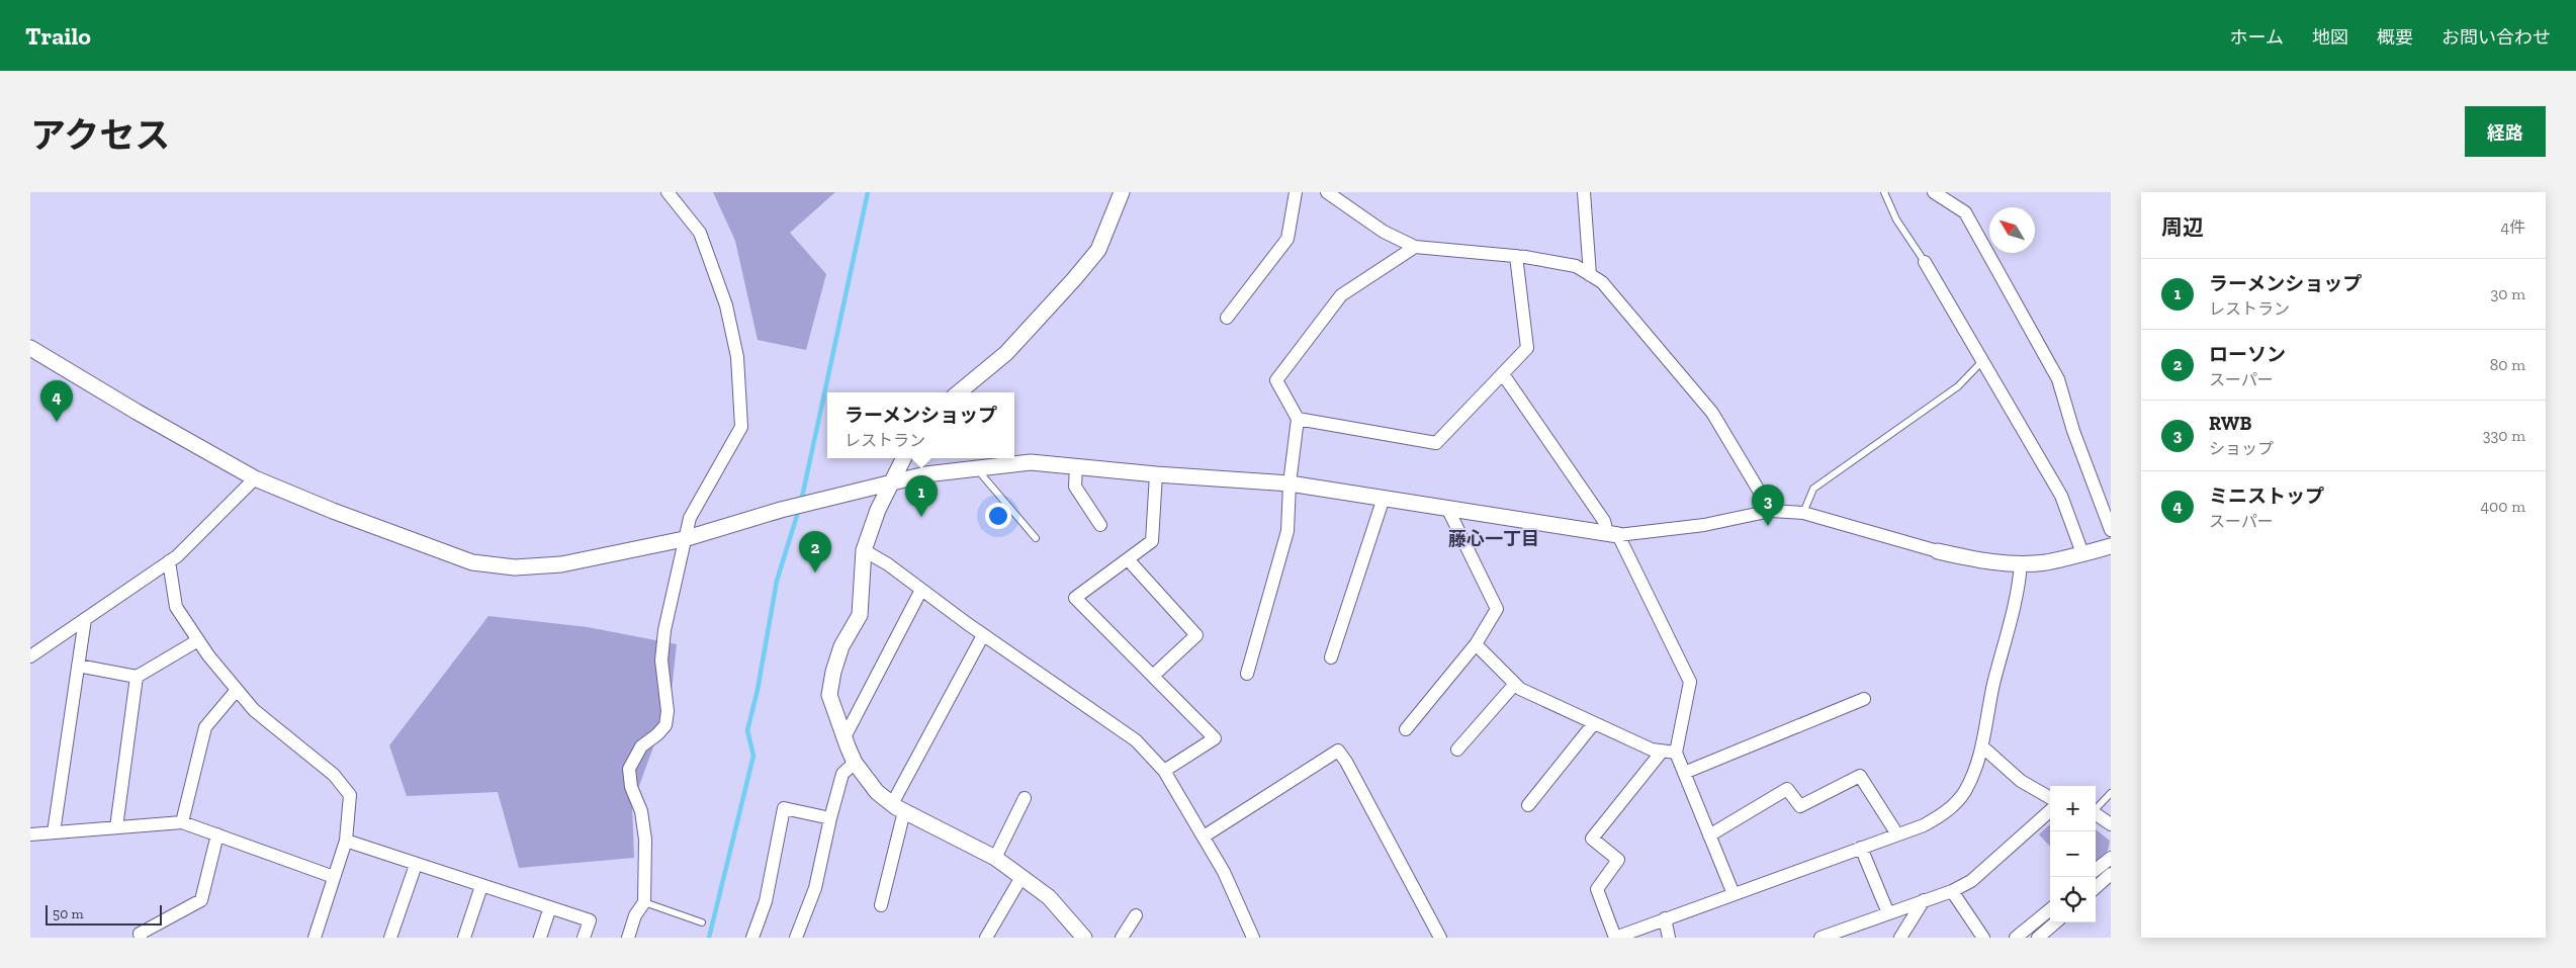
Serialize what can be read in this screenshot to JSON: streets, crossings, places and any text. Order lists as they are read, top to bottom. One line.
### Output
{"districts":["藤心一丁目"],"scale_bar":"50 m","north":"top left","page":{"header":"Trailo","nav":["ホーム","地図","概要","お問い合わせ"],"title":"アクセス","buttons":"経路","heading":["周辺","4件"],"list":[{"mark":"1","name":"ラーメンショップ","note":"レストラン","value":"30 m"},{"mark":"2","name":"ローソン","note":"スーパー","value":"80 m"},{"mark":"3","name":"RWB","note":"ショップ","value":"330 m"},{"mark":"4","name":"ミニストップ","note":"スーパー","value":"400 m"}],"pins":["4","1","3","2"],"popup":["ラーメンショップ","レストラン"],"map_buttons":["+","−"],"scale":"50 m"}}
